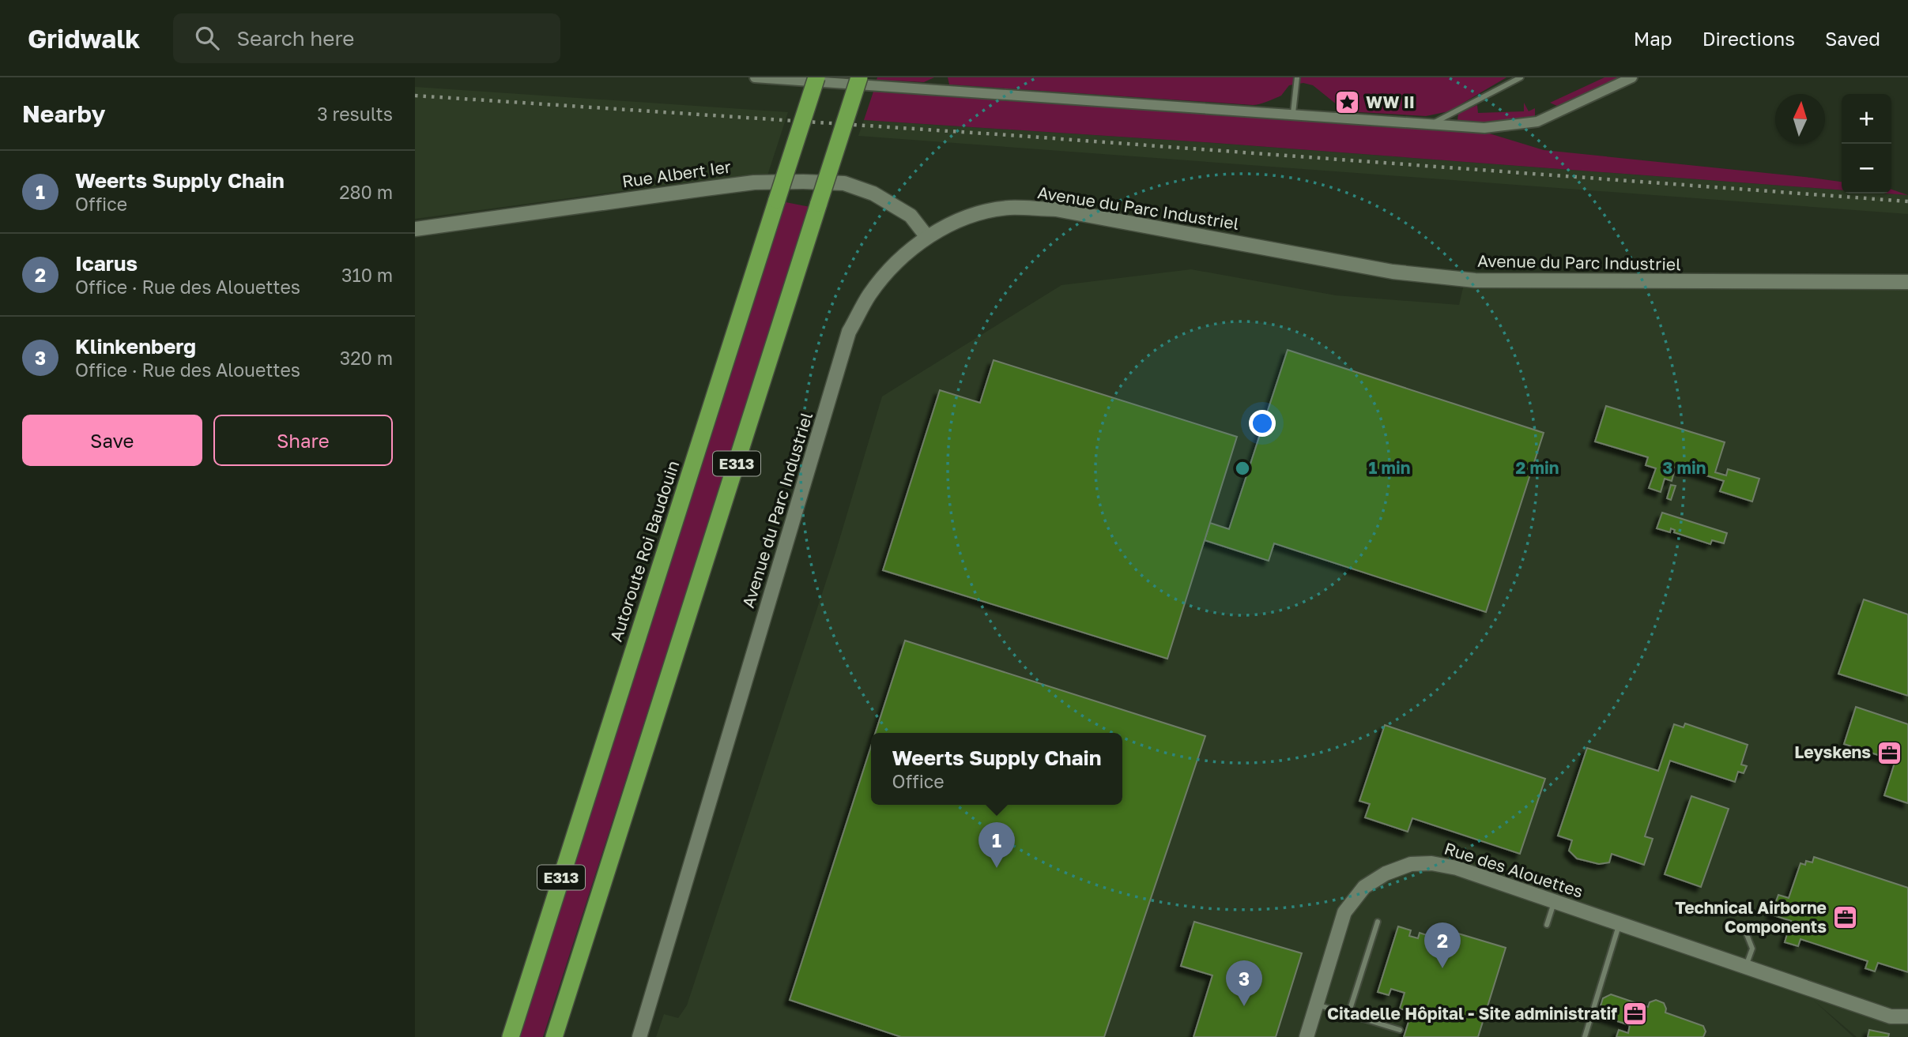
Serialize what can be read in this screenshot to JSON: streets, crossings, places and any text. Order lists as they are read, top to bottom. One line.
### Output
{"streets":{"highway":["E313","Autoroute Roi Baudouin"],"street":["Rue Albert Ier","Avenue du Parc Industriel","Rue des Alouettes"]},"crossings":[["Rue Albert Ier","Avenue du Parc Industriel"]],"places":{"place":["WW II"],"office":["Leyskens","Technical Airborne Components","Citadelle Hôpital - Site administratif"]},"north":"top","page":{"header":"Gridwalk","search":"Search here","nav":["Map","Directions","Saved"],"heading":["Nearby","3 results"],"map_buttons":["+","−"],"list":[{"mark":"1","name":"Weerts Supply Chain","note":"Office","value":"280 m"},{"mark":"2","name":"Icarus","note":"Office · Rue des Alouettes","value":"310 m"},{"mark":"3","name":"Klinkenberg","note":"Office · Rue des Alouettes","value":"320 m"}],"buttons":["Save","Share"],"popup":["Weerts Supply Chain","Office"],"pins":["1","2","3"]},"rings":["1 min","2 min","3 min"]}
